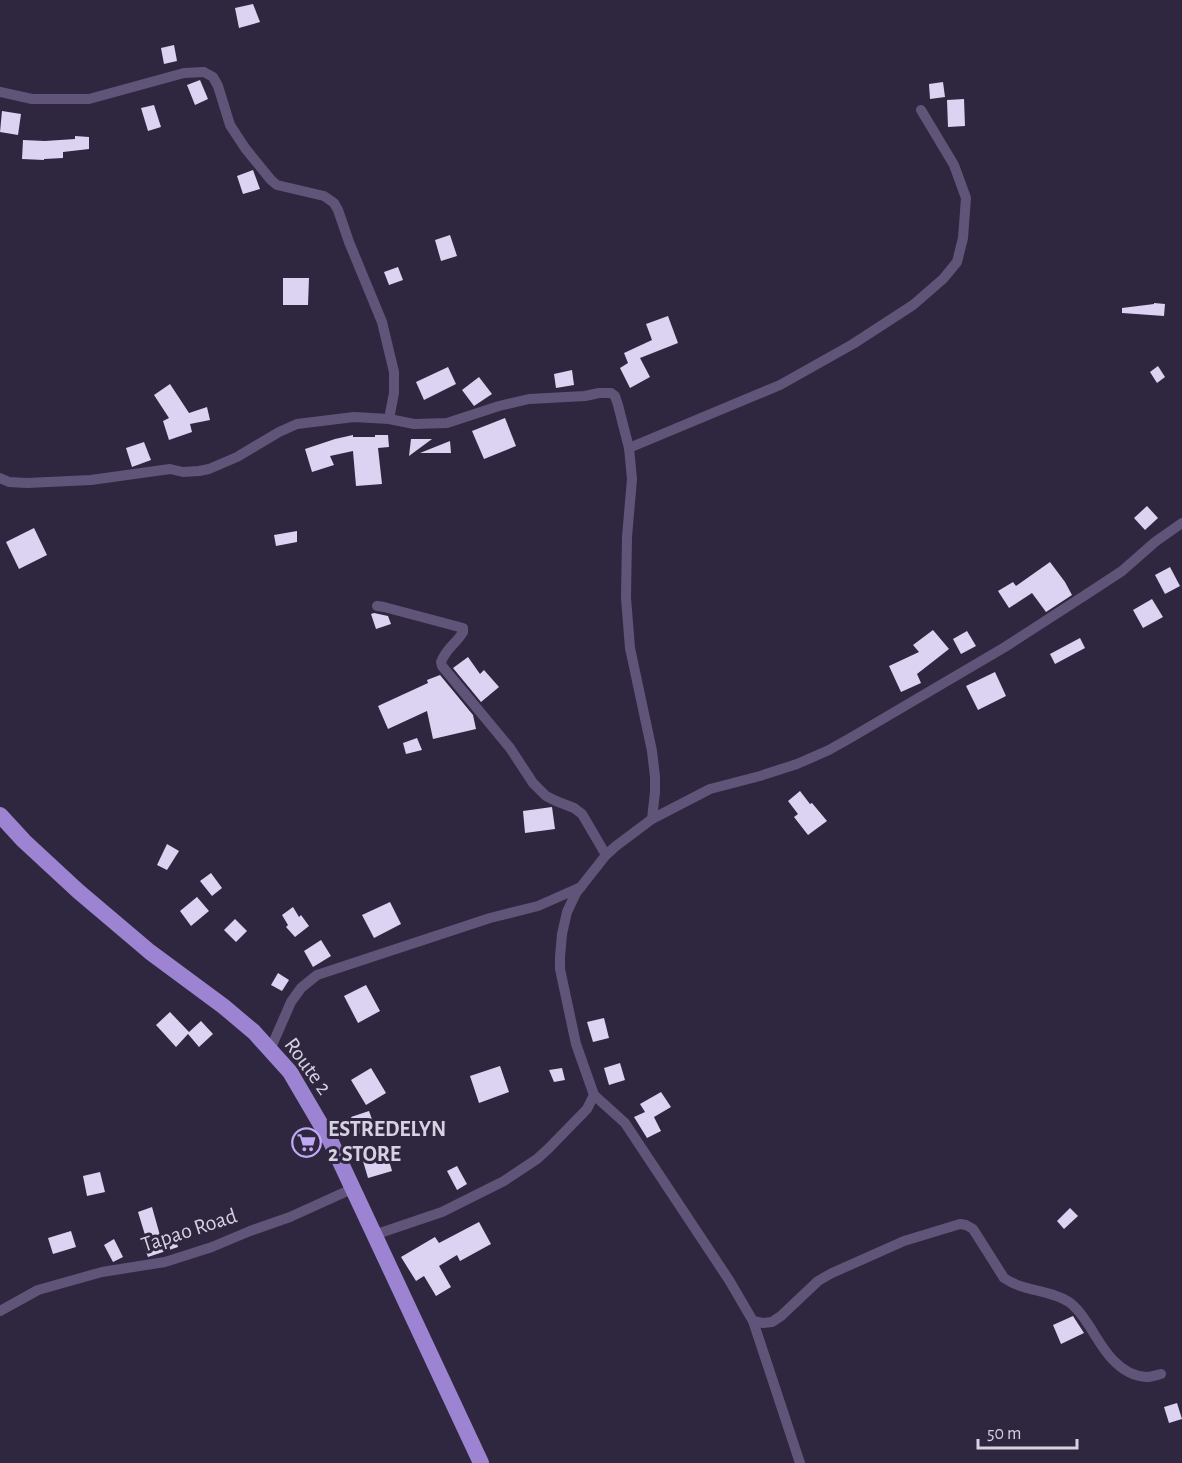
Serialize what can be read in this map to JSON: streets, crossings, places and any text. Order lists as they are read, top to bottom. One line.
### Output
{"streets":{"highway":["Route 2"],"street":["Tapao Road"]},"crossings":[["Route 2","Tapao Road"]],"places":{"supermarket":["ESTREDELYN 2 STORE"]},"scale_bar":"50 m"}
